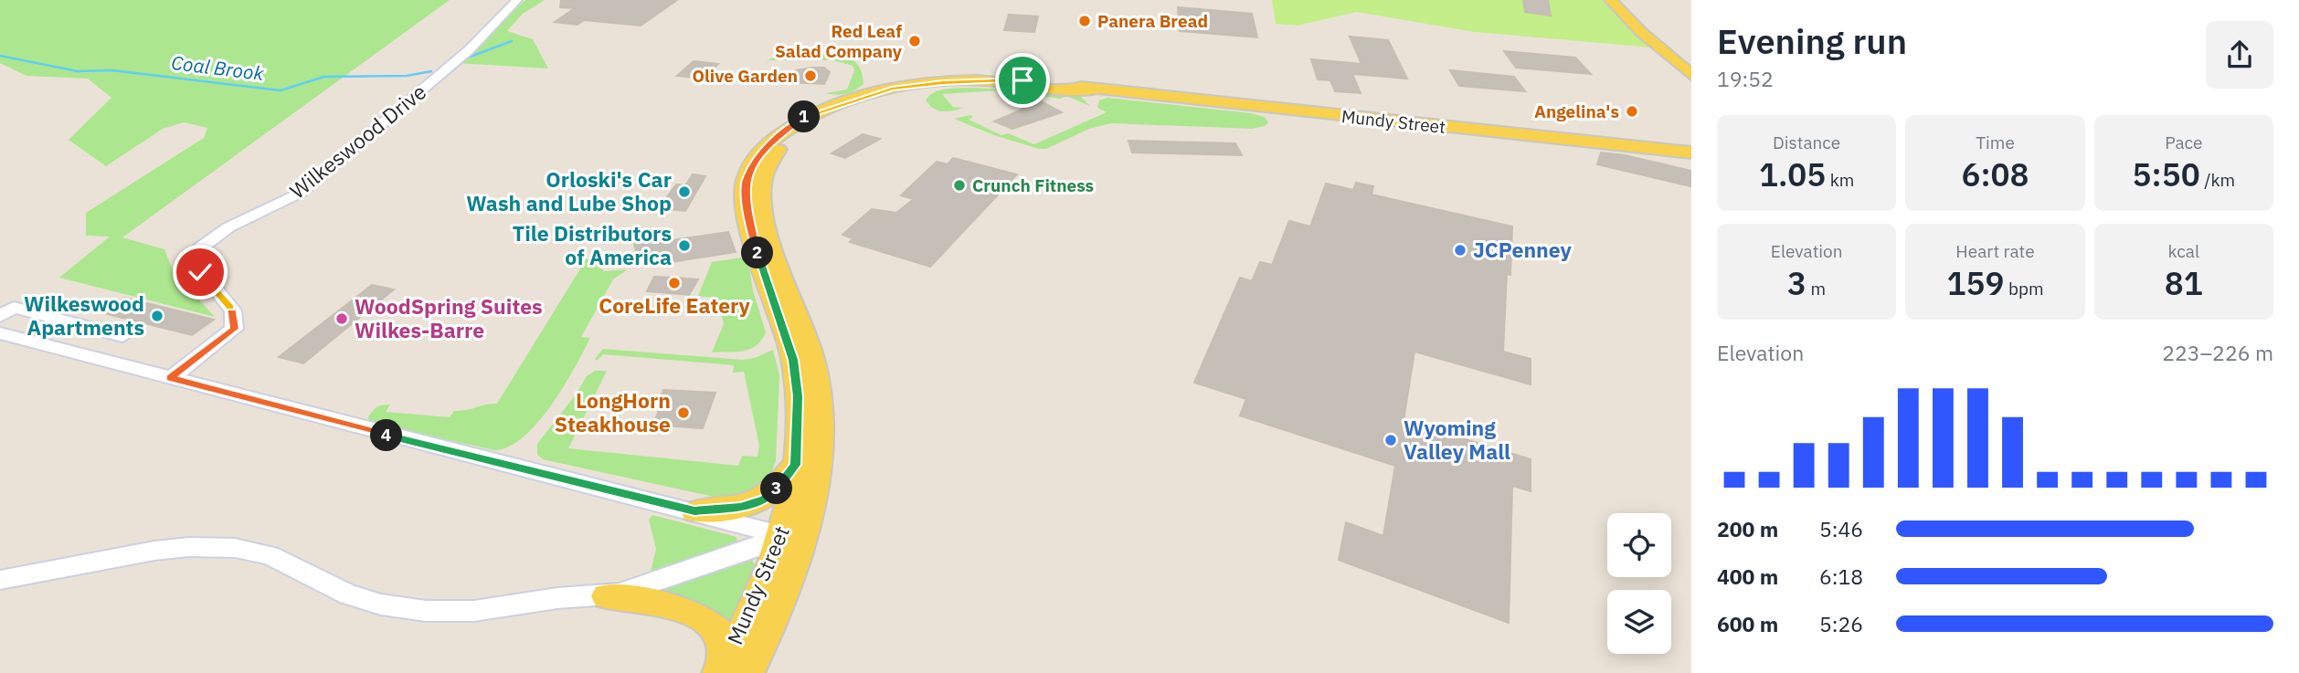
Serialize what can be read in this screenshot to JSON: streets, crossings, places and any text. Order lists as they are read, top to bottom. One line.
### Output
{"streets":{"main road":["Mundy Street"],"street":["Wilkeswood Drive"]},"water":["Coal Brook"],"places":["Panera Bread","Red Leaf Salad Company","Olive Garden","Angelina's","Crunch Fitness","Orloski's Car Wash and Lube Shop","Tile Distributors of America","JCPenney","CoreLife Eatery","Wilkeswood Apartments","WoodSpring Suites Wilkes-Barre","LongHorn Steakhouse","Wyoming Valley Mall"],"page":{"heading":["Evening run","19:52"],"pins":["1","2","4","3"],"stats":[["Distance","1.05 km"],["Time","6:08"],["Pace","5:50 /km"],["Elevation","3 m"],["Heart rate","159 bpm"],["kcal","81"]],"chart":["Elevation","223–226 m"],"list":[{"name":"200 m","note":"5:46"},{"name":"400 m","note":"6:18"},{"name":"600 m","note":"5:26"}]}}
